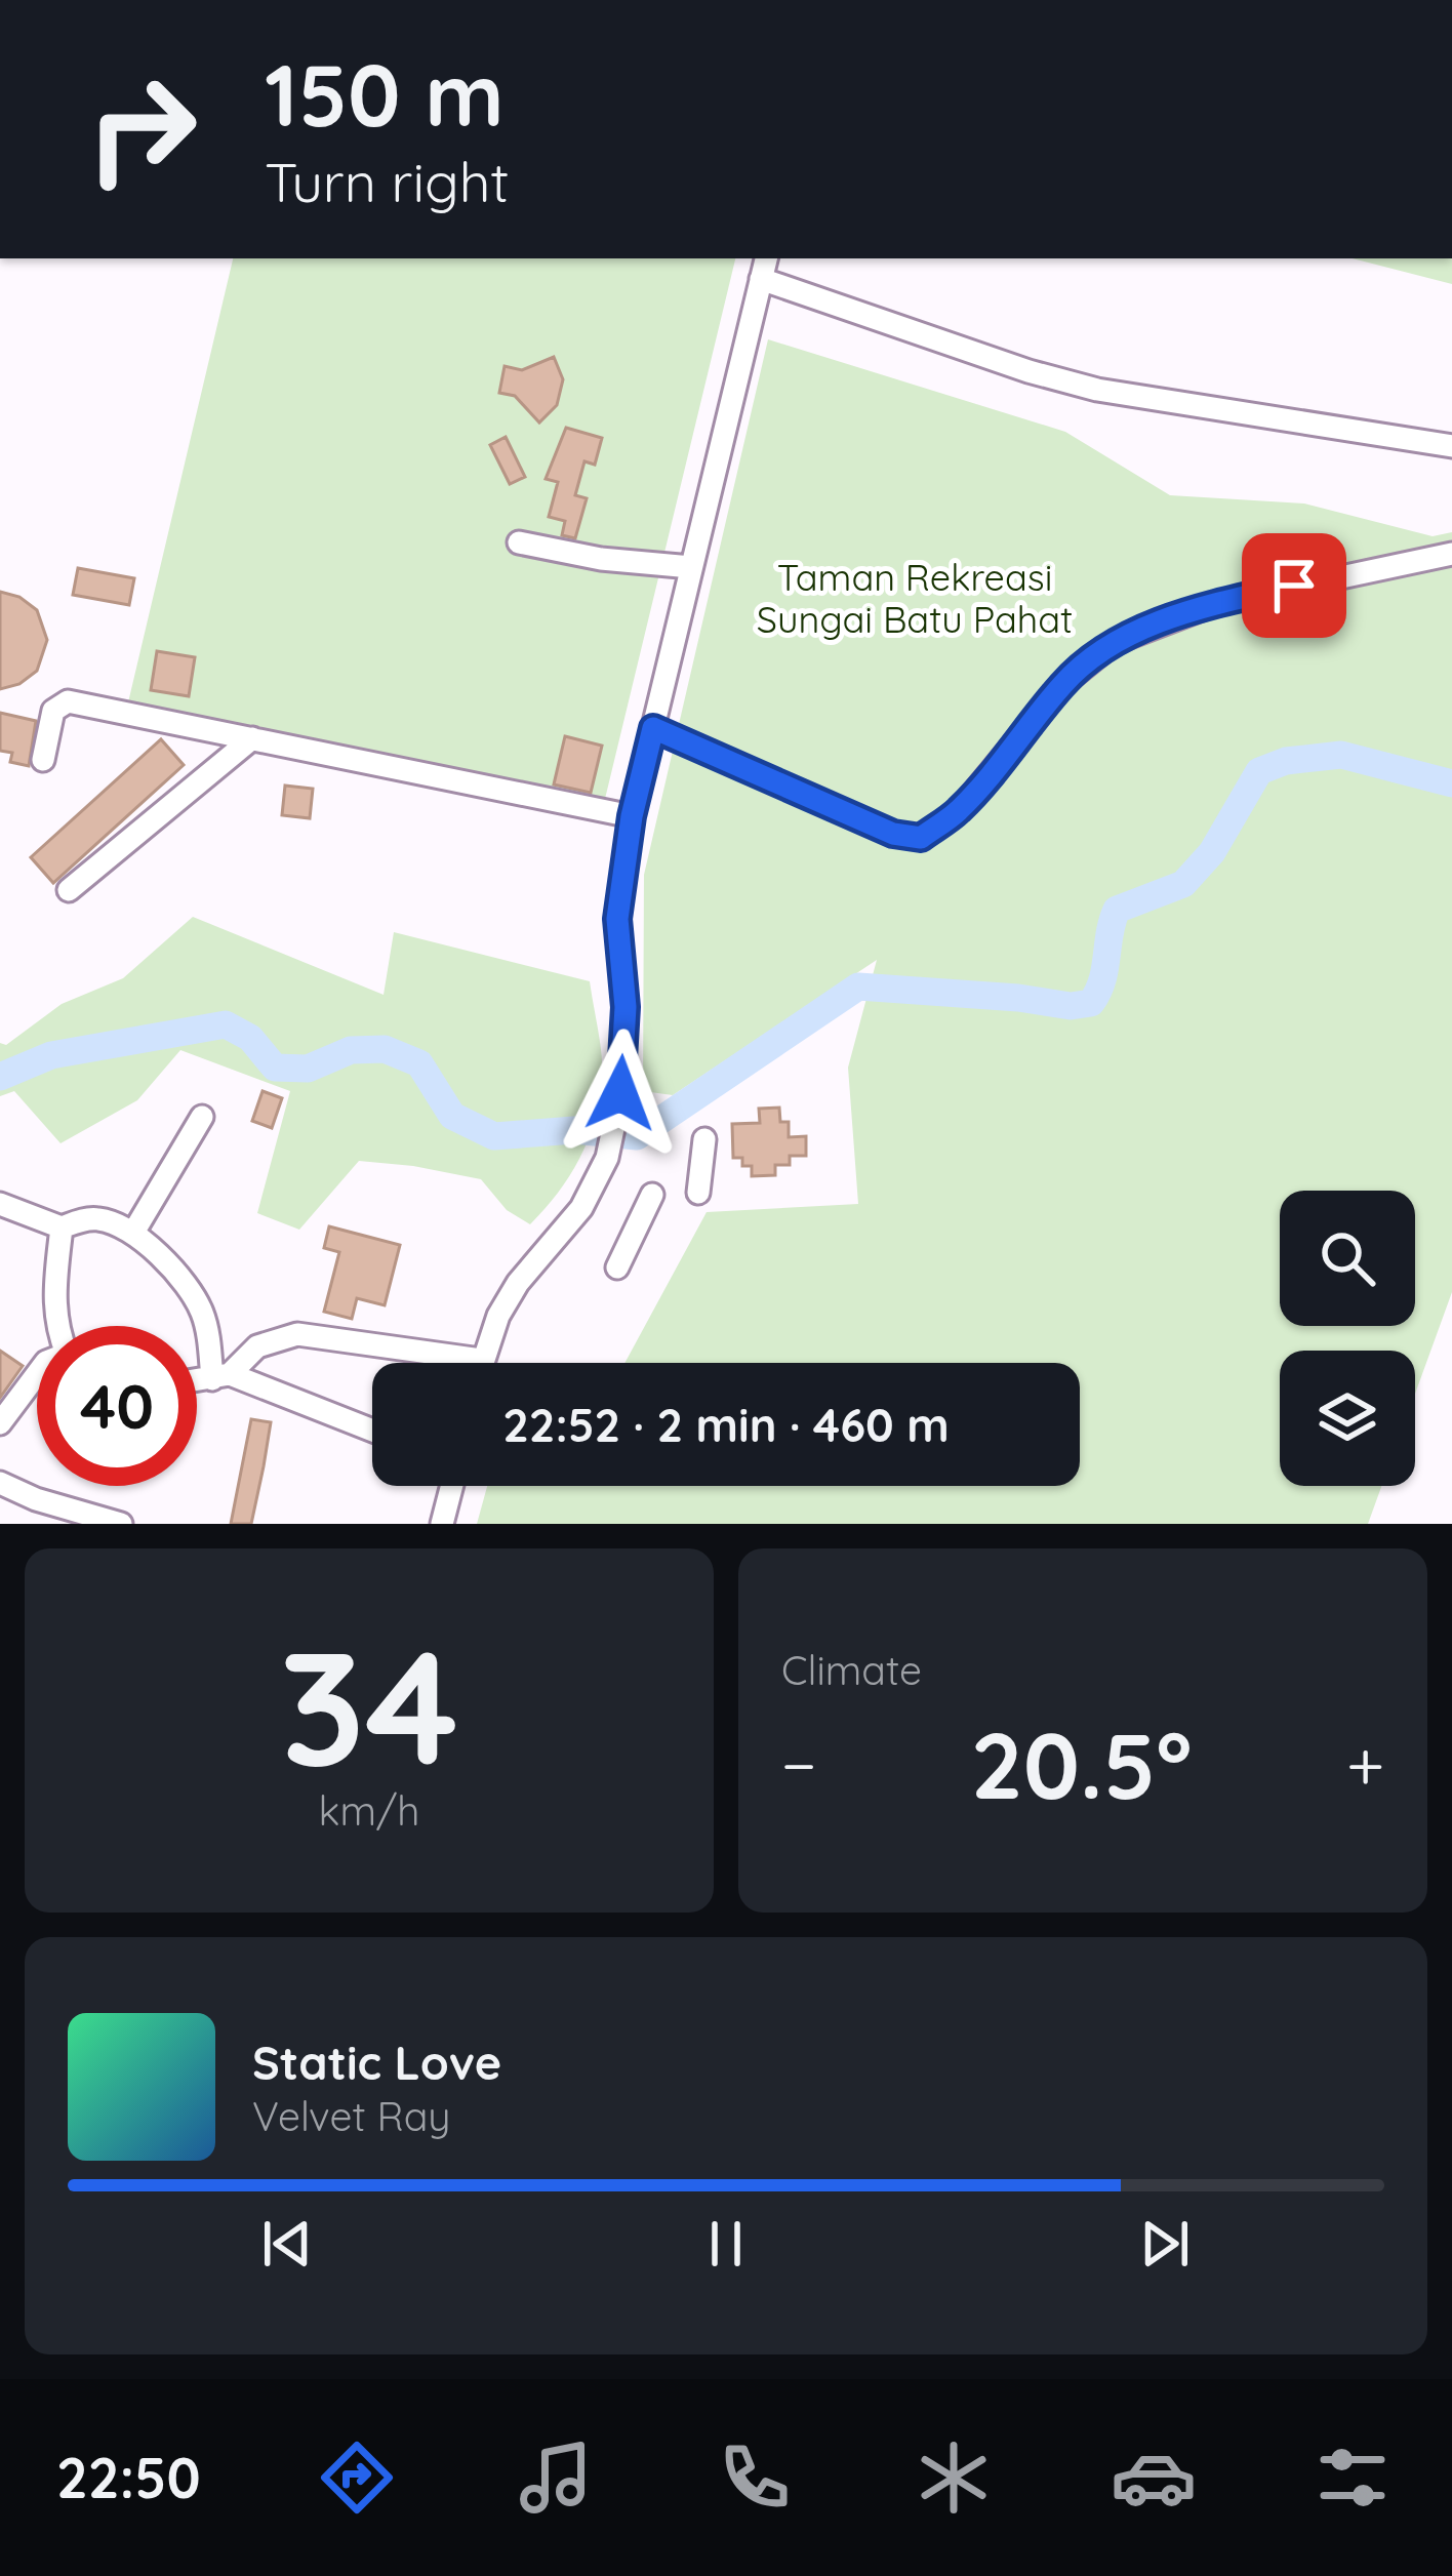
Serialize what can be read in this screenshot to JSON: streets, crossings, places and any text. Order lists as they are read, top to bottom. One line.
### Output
{"parks":["Taman Rekreasi Sungai Batu Pahat"],"page":{"turn":["150 m","Turn right"],"limit":"40","trip":"22:52 · 2 min · 460 m","tile":[["34","km/h"],"Climate"],"heat":["−","20.5°","+"],"song":["Static Love","Velvet Ray"],"tabs":"22:50"}}
